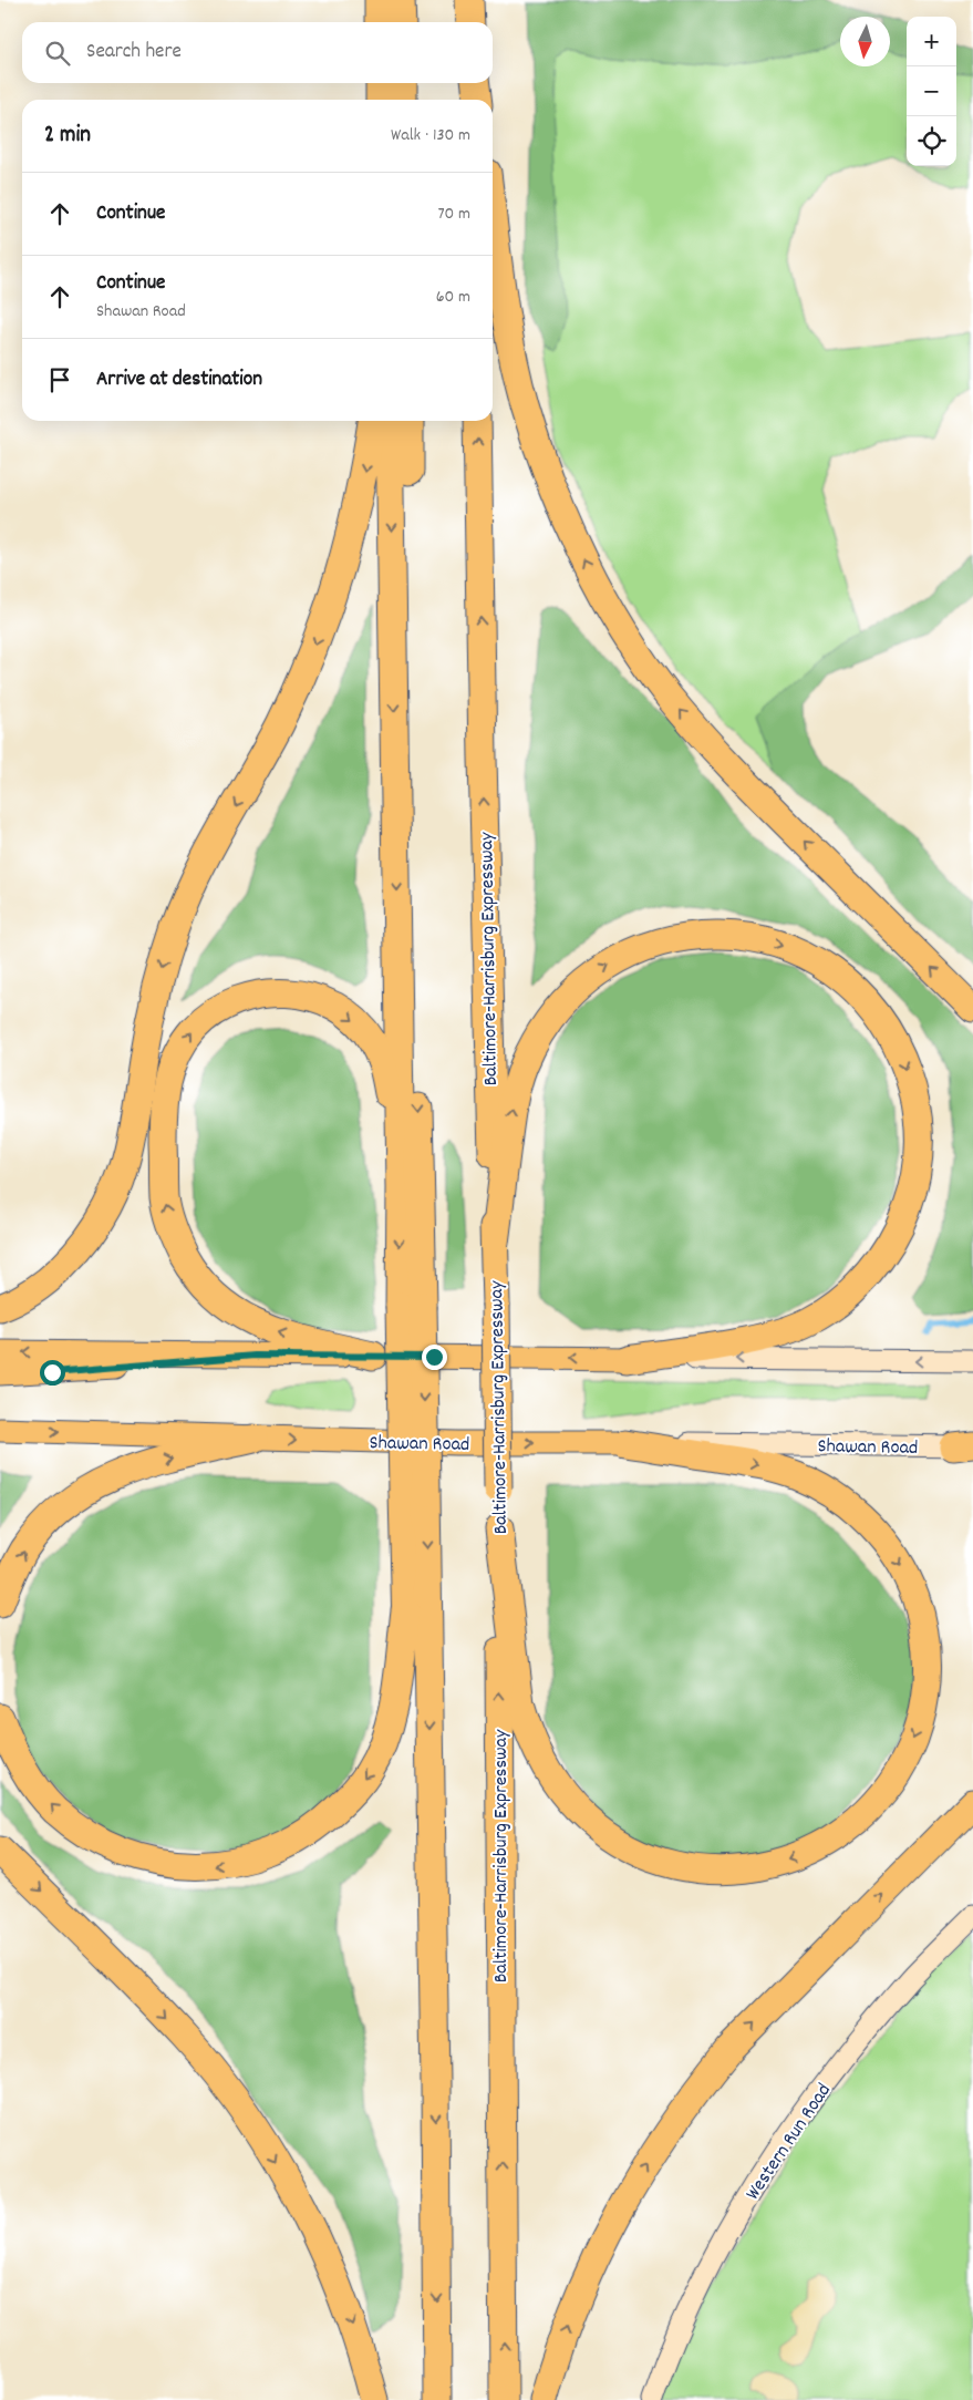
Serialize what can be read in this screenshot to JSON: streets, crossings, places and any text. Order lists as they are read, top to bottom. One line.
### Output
{"streets":{"highway":["Baltimore-Harrisburg Expressway"],"main road":["Shawan Road","Western Run Road"]},"north":"bottom","page":{"map_buttons":["+","−"],"search":"Search here","heading":["2 min","Walk · 130 m"],"list":[["Continue","70 m"],["Continue","Shawan Road","60 m"],"Arrive at destination"]}}
